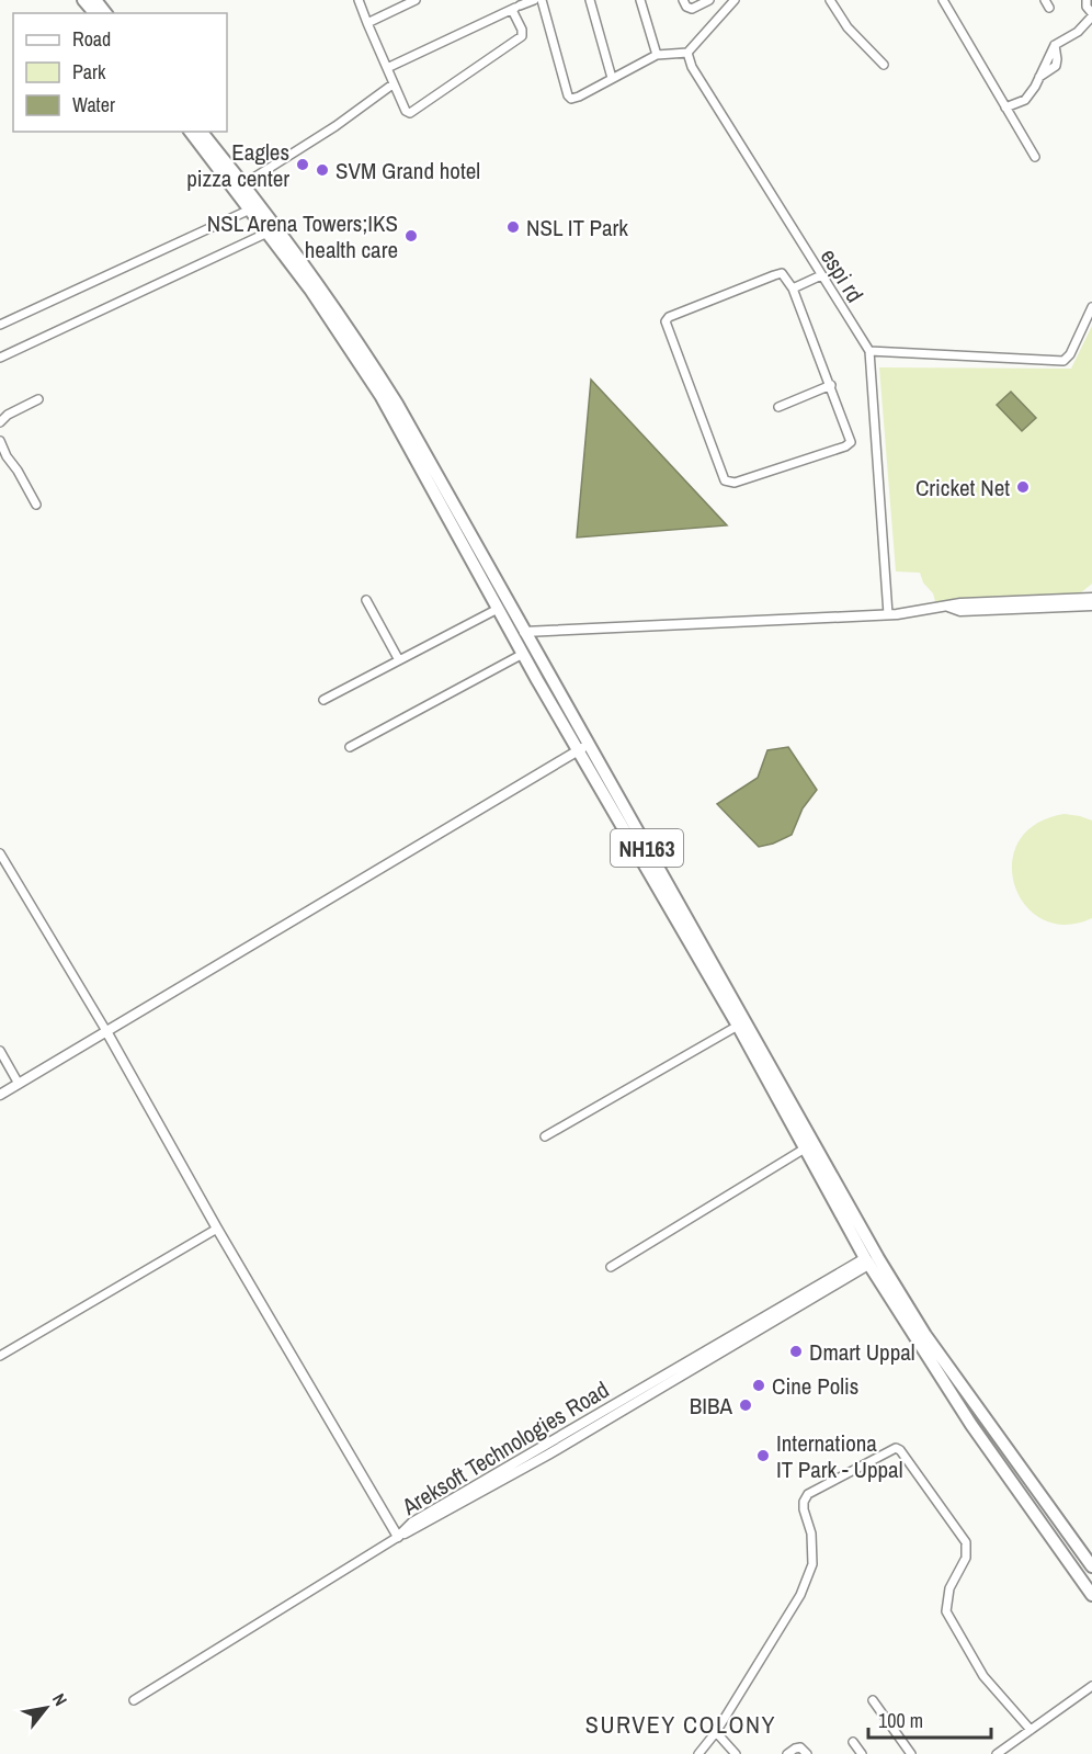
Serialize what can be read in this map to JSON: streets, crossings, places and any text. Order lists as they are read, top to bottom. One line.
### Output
{"streets":{"highway":["NH163"],"street":["espi rd","Areksoft Technologies Road"]},"crossings":[["NH163","Areksoft Technologies Road"]],"districts":["SURVEY COLONY"],"places":["Eagles pizza center","SVM Grand hotel","NSL IT Park","NSL Arena Towers;IKS health care","Cricket Net","Dmart Uppal","Cine Polis","BIBA","Internationa IT Park - Uppal"],"legend":["Road","Park","Water"],"scale_bar":"100 m","north":"top right"}
